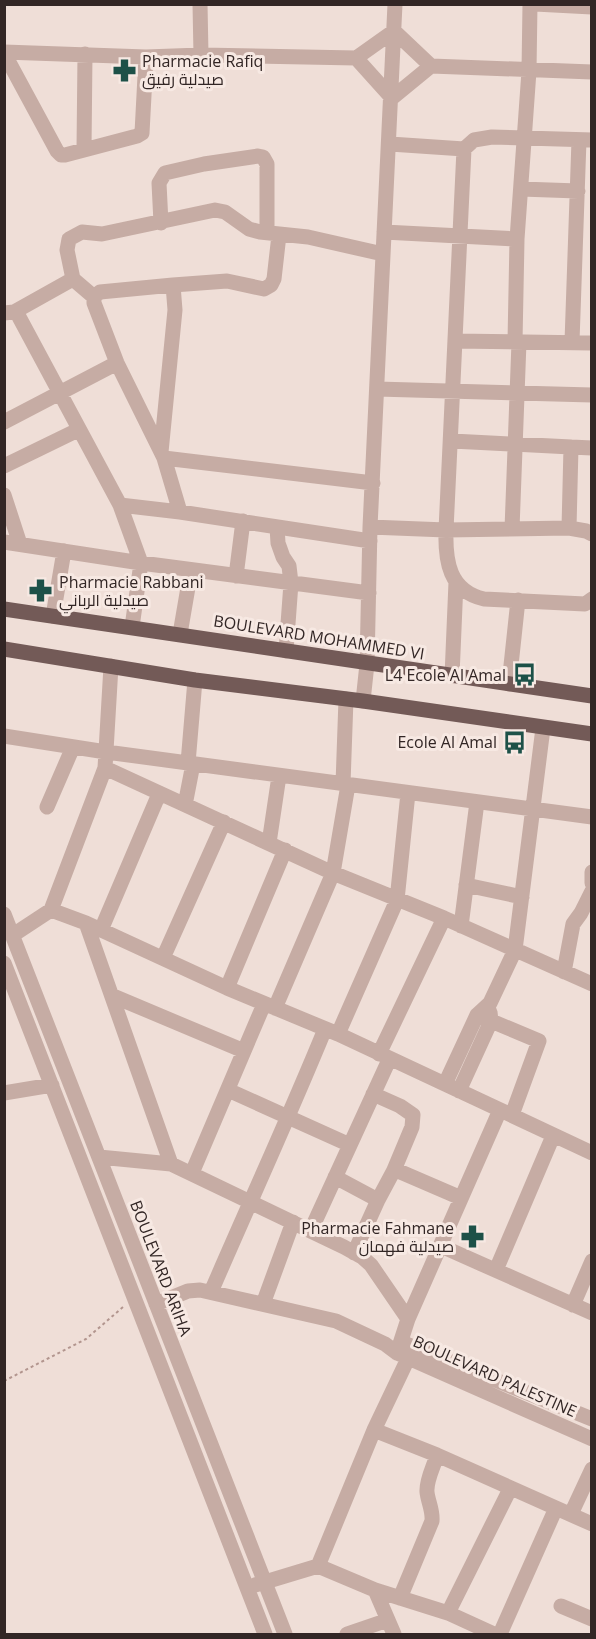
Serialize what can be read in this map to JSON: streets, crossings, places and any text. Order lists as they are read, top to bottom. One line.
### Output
{"streets":{"main road":["BOULEVARD MOHAMMED VI"],"street":["BOULEVARD ARIHA","BOULEVARD PALESTINE"]},"crossings":[["BOULEVARD ARIHA","BOULEVARD PALESTINE"]],"places":{"pharmacy":["Pharmacie Rafiq صيدلية رفيق","Pharmacie Rabbani صيدلية الرباني","Pharmacie Fahmane صيدلية فهمان"],"bus stop":["L4 Ecole Al Amal","Ecole Al Amal"]}}
